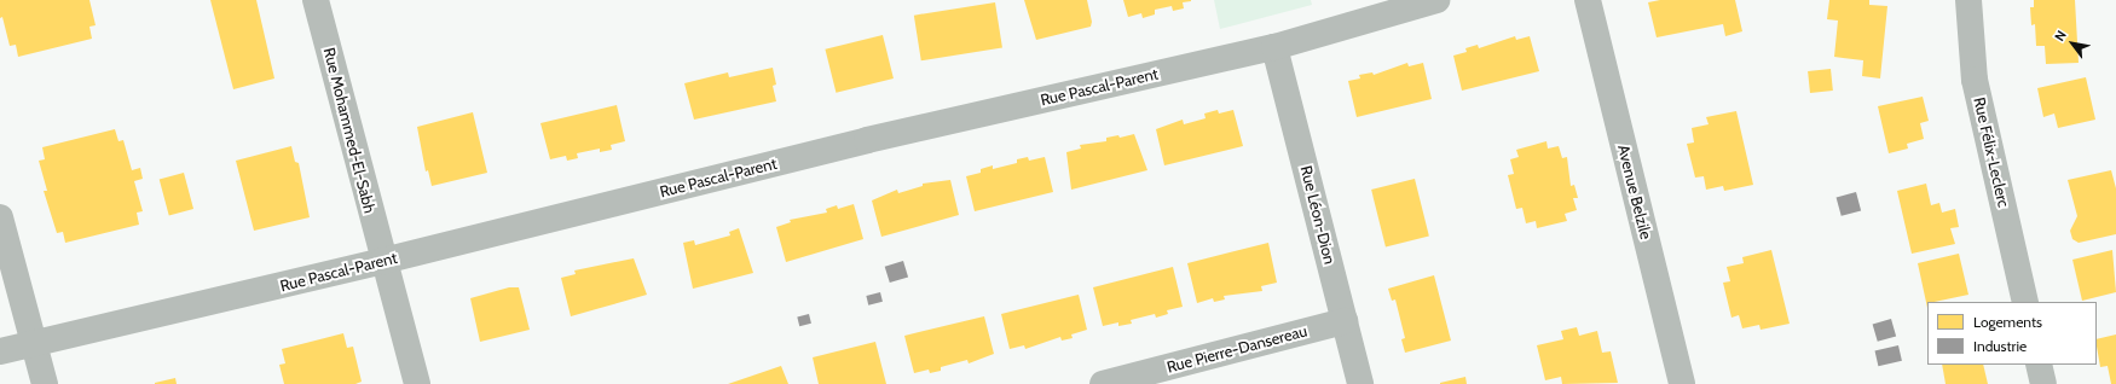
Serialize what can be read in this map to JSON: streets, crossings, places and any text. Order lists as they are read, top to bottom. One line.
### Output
{"streets":{"street":["Rue Pascal-Parent","Rue Mohammed-El-Sabh","Rue Félix-Leclerc","Avenue Belzile","Rue Léon-Dion","Rue Pierre-Dansereau"]},"crossings":[["Rue Pascal-Parent","Rue Mohammed-El-Sabh"],["Rue Pascal-Parent","Rue Léon-Dion"],["Rue Léon-Dion","Rue Pierre-Dansereau"]],"legend":["Logements","Industrie"],"north":"top left"}
